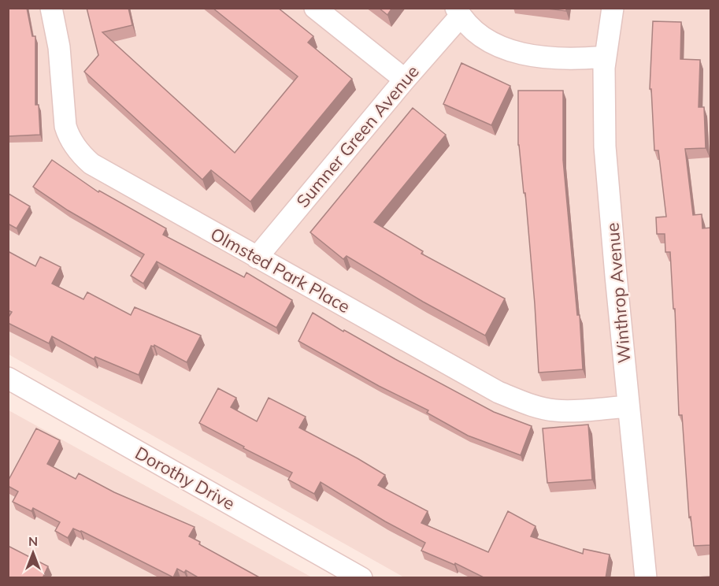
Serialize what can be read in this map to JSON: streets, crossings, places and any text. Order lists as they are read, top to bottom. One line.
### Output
{"streets":{"street":["Sumner Green Avenue","Olmsted Park Place","Winthrop Avenue","Dorothy Drive"]},"crossings":[["Sumner Green Avenue","Olmsted Park Place"],["Olmsted Park Place","Winthrop Avenue"]],"north":"top"}
